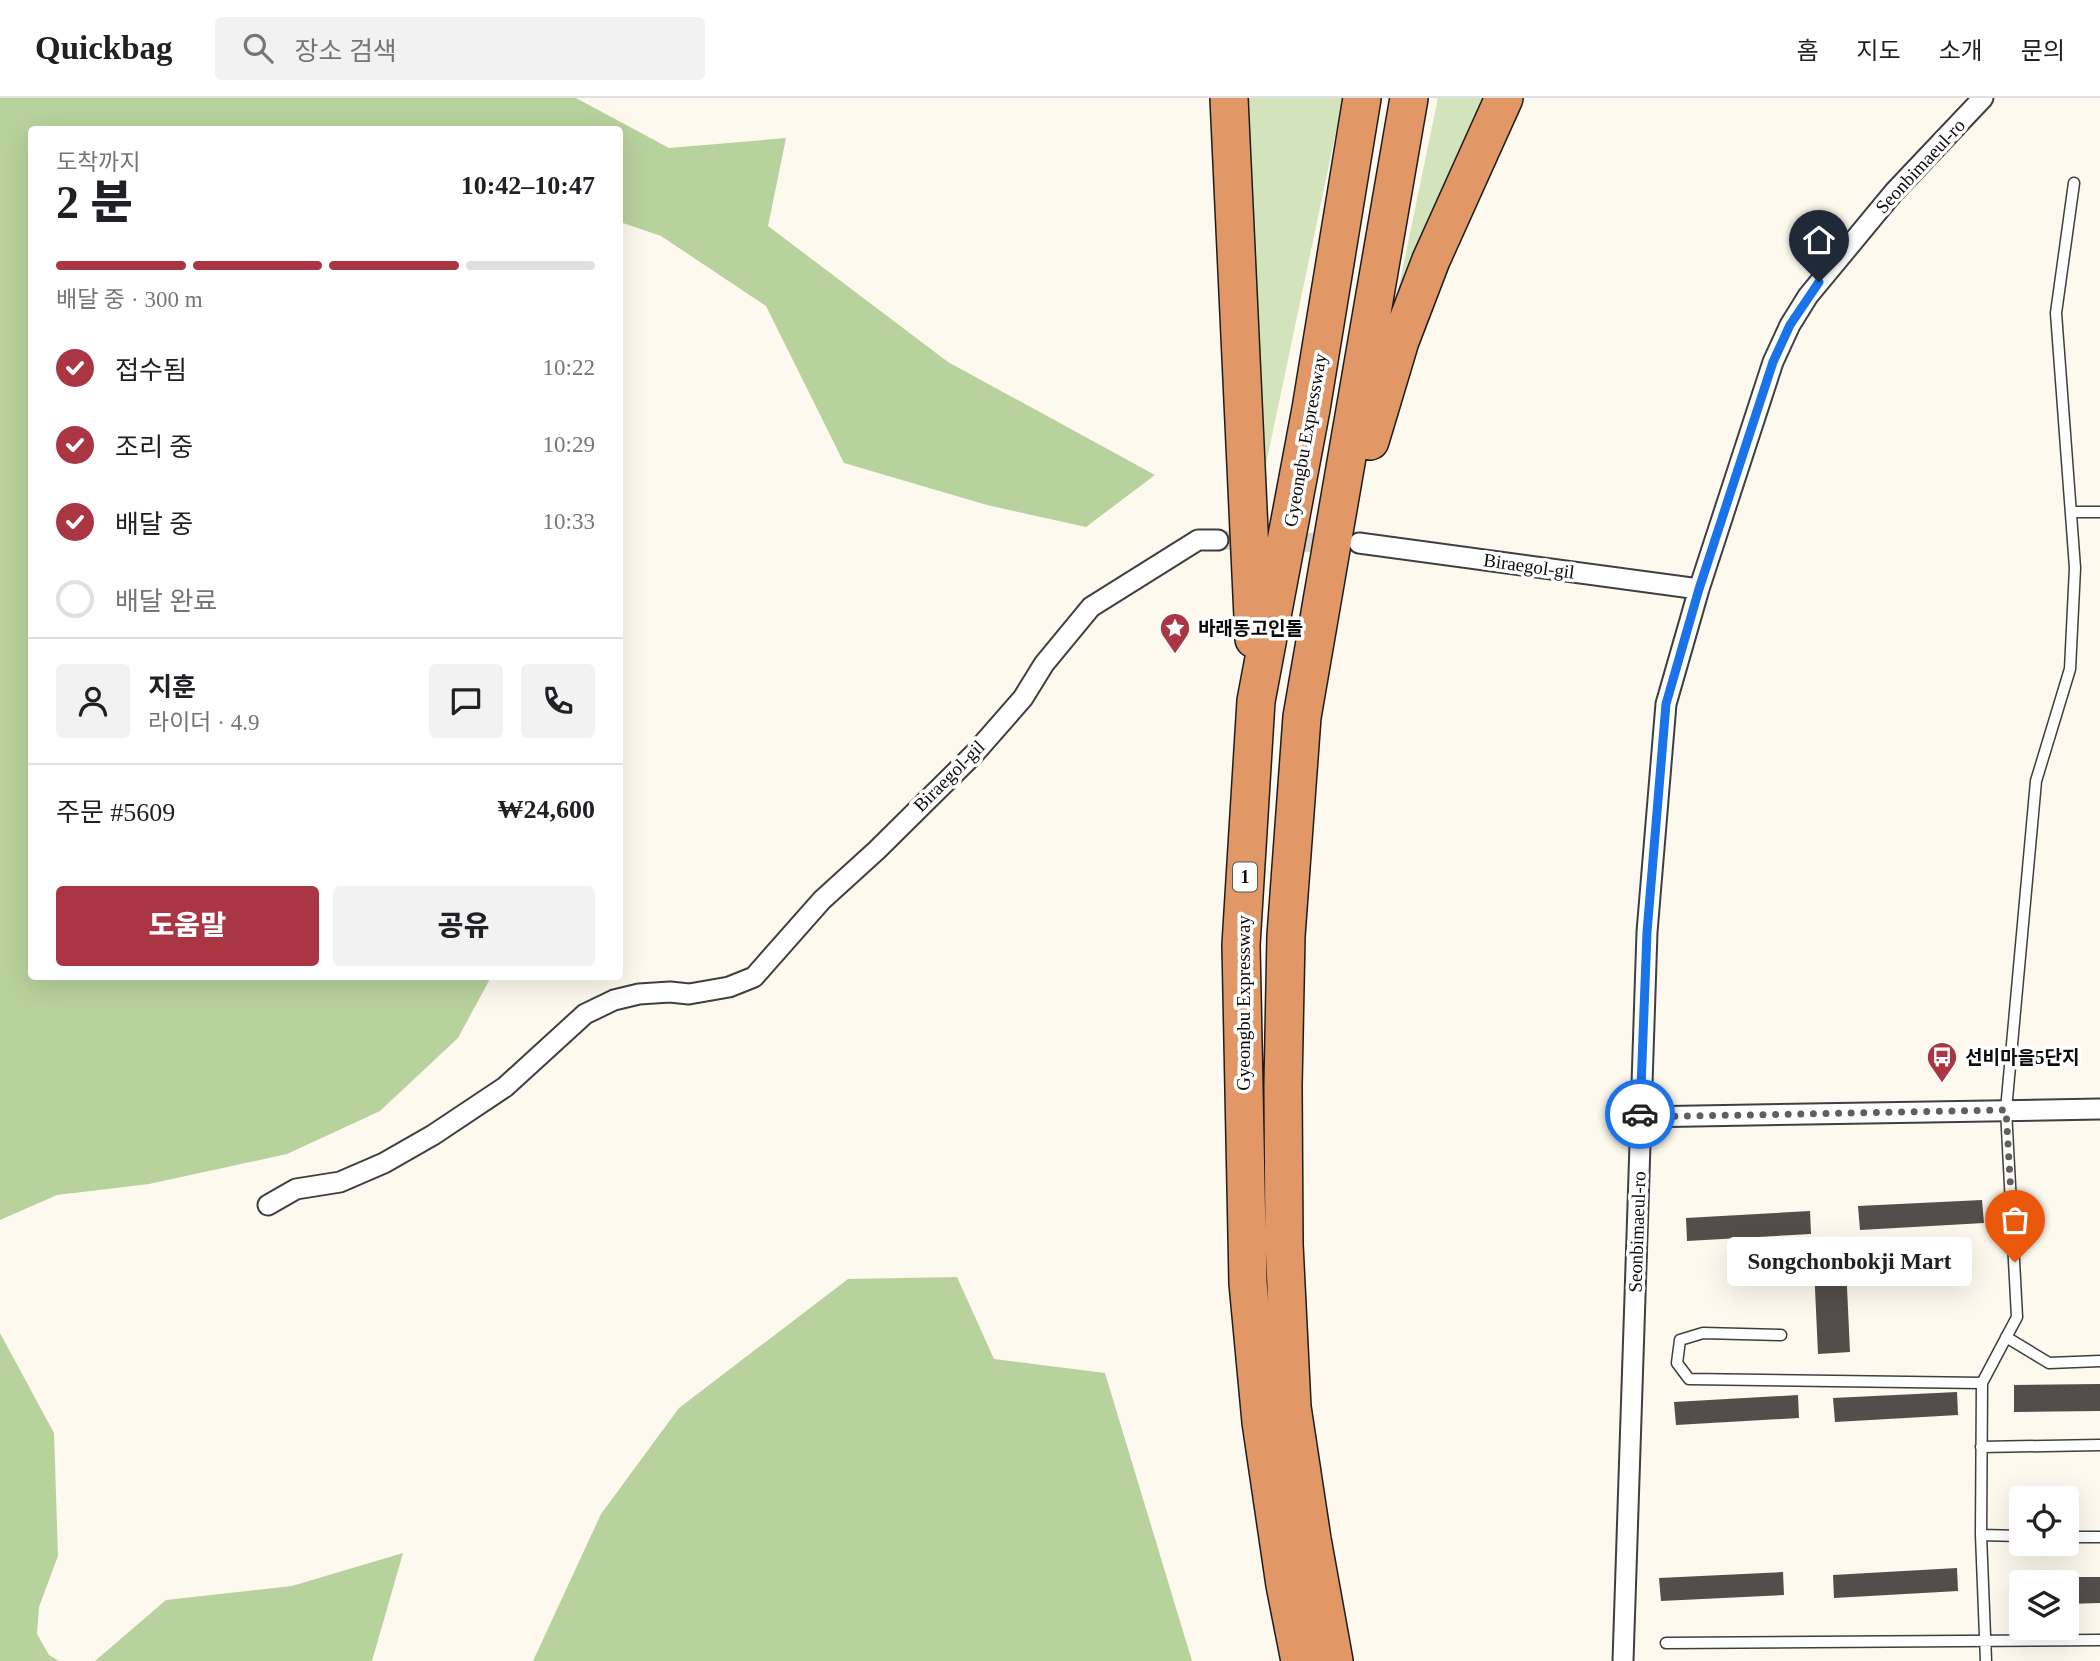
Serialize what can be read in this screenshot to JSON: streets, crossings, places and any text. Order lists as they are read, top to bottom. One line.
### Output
{"streets":{"highway":["Gyeongbu Expressway","1"],"street":["Seonbimaeul-ro","Biraegol-gil"]},"crossings":[["Seonbimaeul-ro","Biraegol-gil"]],"places":{"place":["바래동고인돌"],"bus stop":["선비마을5단지"],"other":["Songchonbokji Mart"]},"page":{"header":"Quickbag","search":"장소 검색","nav":["홈","지도","소개","문의"],"heading":["2 분","도착까지","10:42–10:47"],"panel":["지훈","라이더 · 4.9","주문 #5609","₩24,600"],"bar":"배달 중 · 300 m","list":[["접수됨","10:22"],["조리 중","10:29"],["배달 중","10:33"],"배달 완료"],"buttons":["도움말","공유"],"bubble":"Songchonbokji Mart"}}
